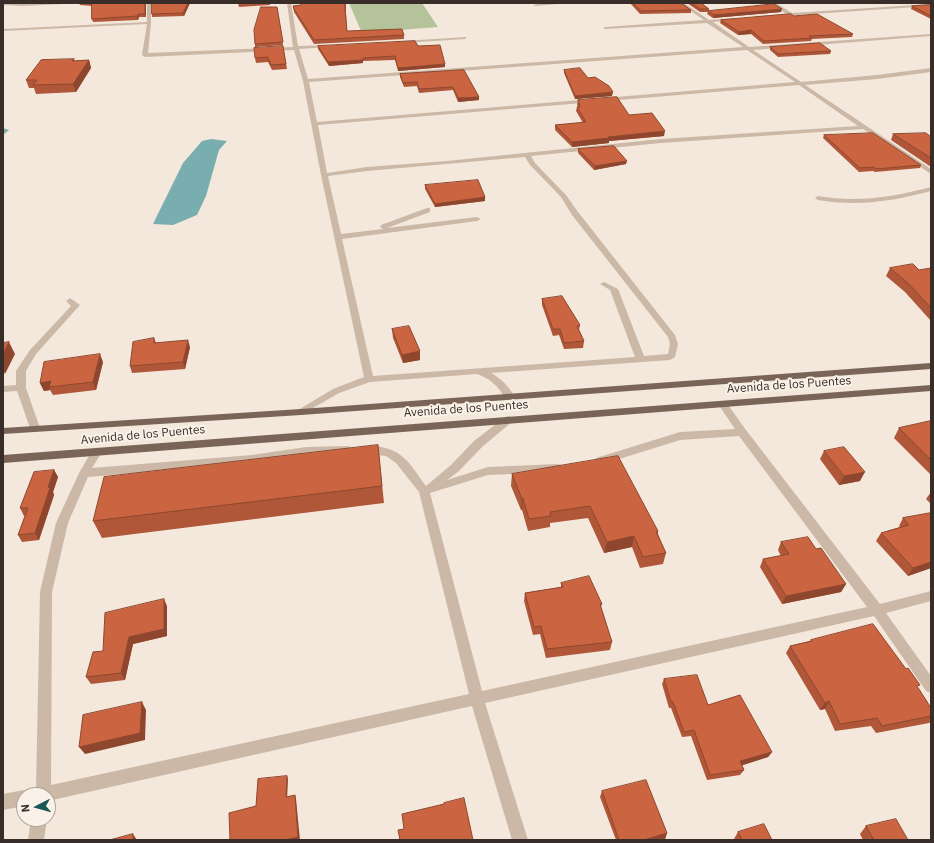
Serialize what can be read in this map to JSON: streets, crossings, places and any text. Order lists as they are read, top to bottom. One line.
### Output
{"streets":{"main road":["Avenida de los Puentes"]},"north":"left"}
